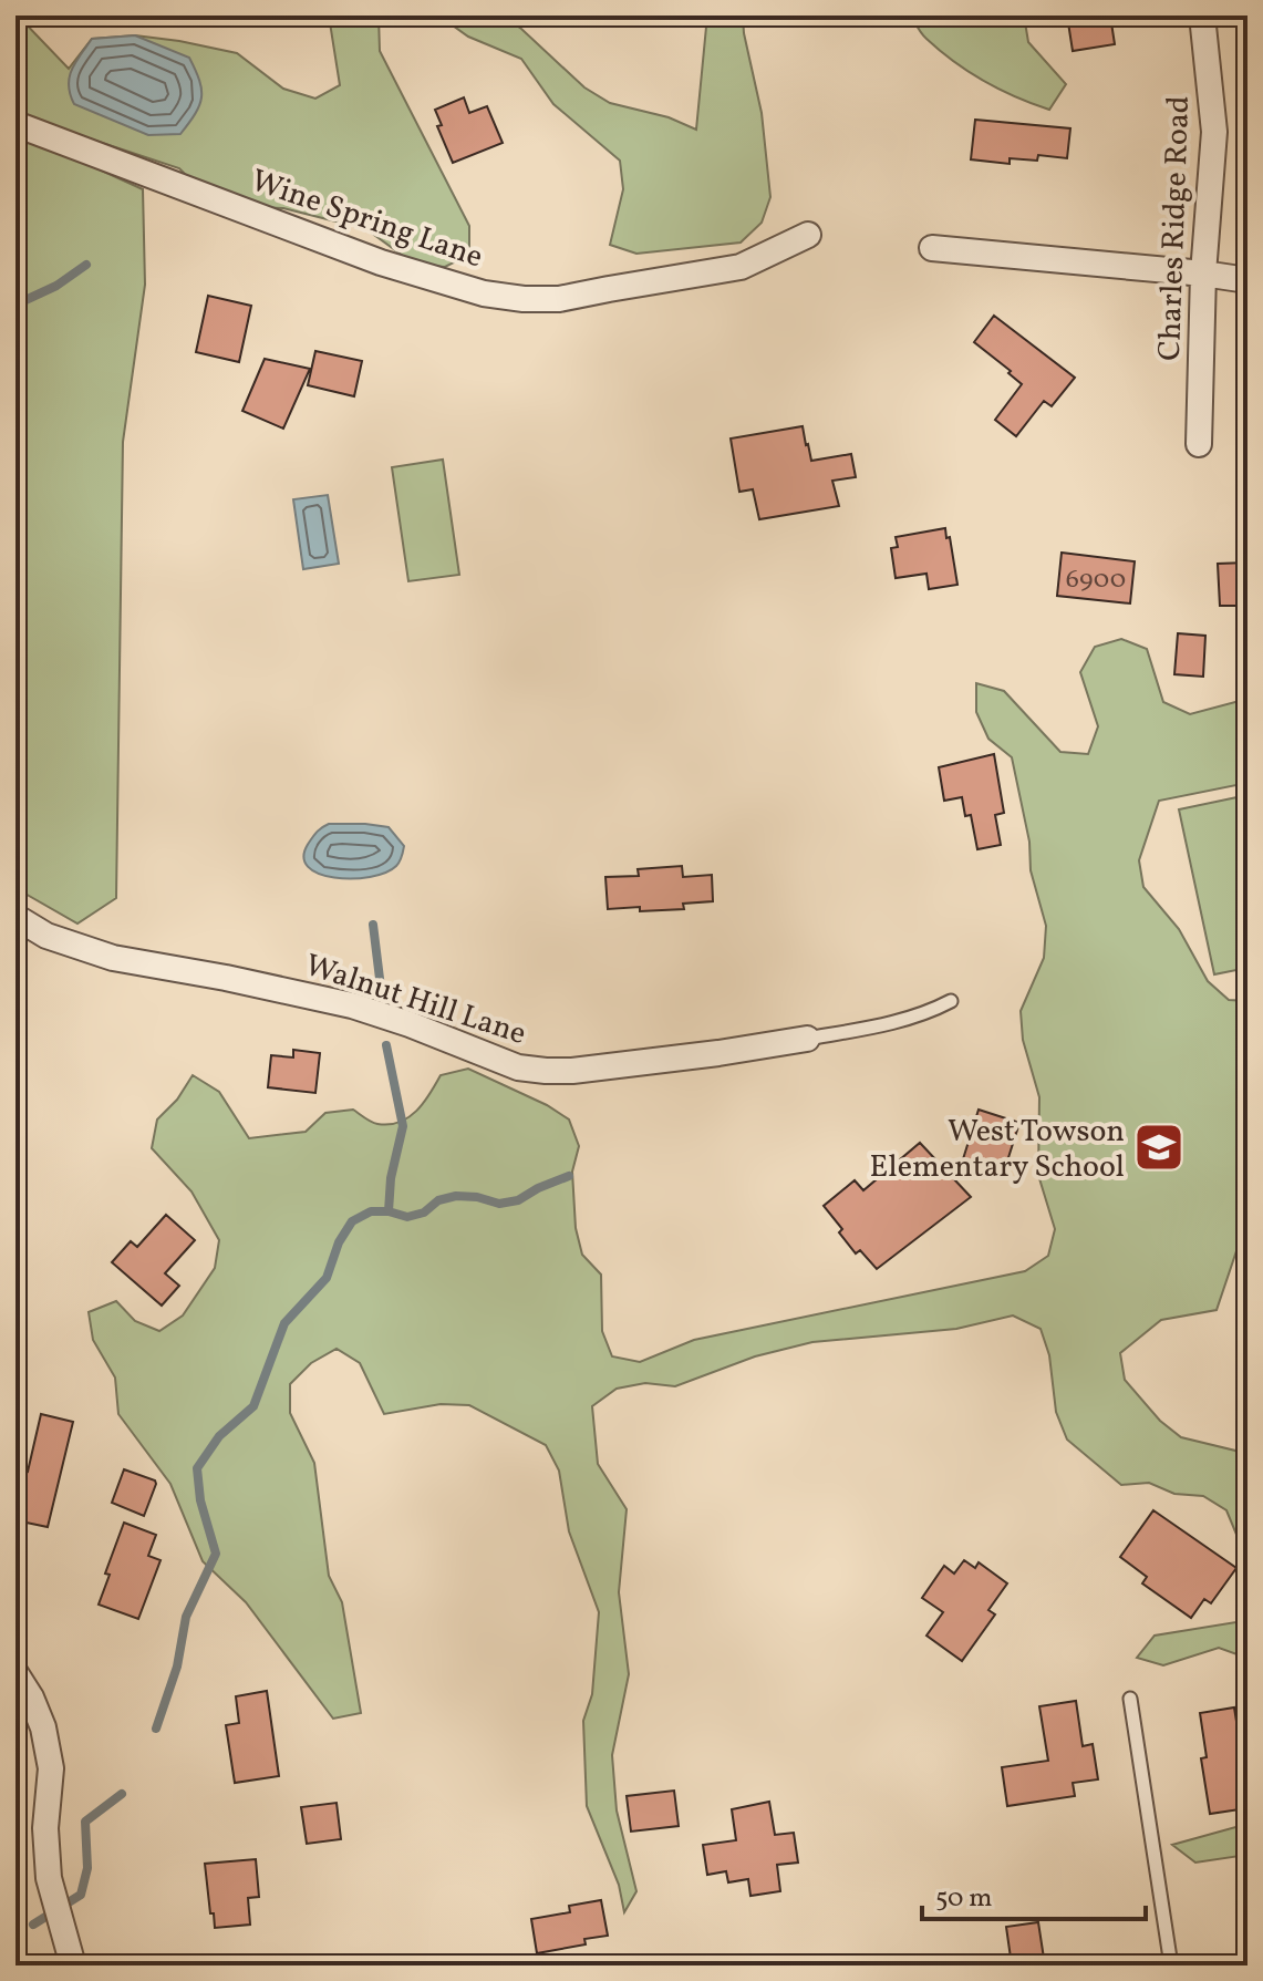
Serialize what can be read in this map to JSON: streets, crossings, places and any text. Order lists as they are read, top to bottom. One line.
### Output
{"streets":{"street":["Wine Spring Lane","Charles Ridge Road","Walnut Hill Lane"]},"places":{"school or university":["West Towson Elementary School"]},"house_numbers":["6900"],"scale_bar":"50 m"}
